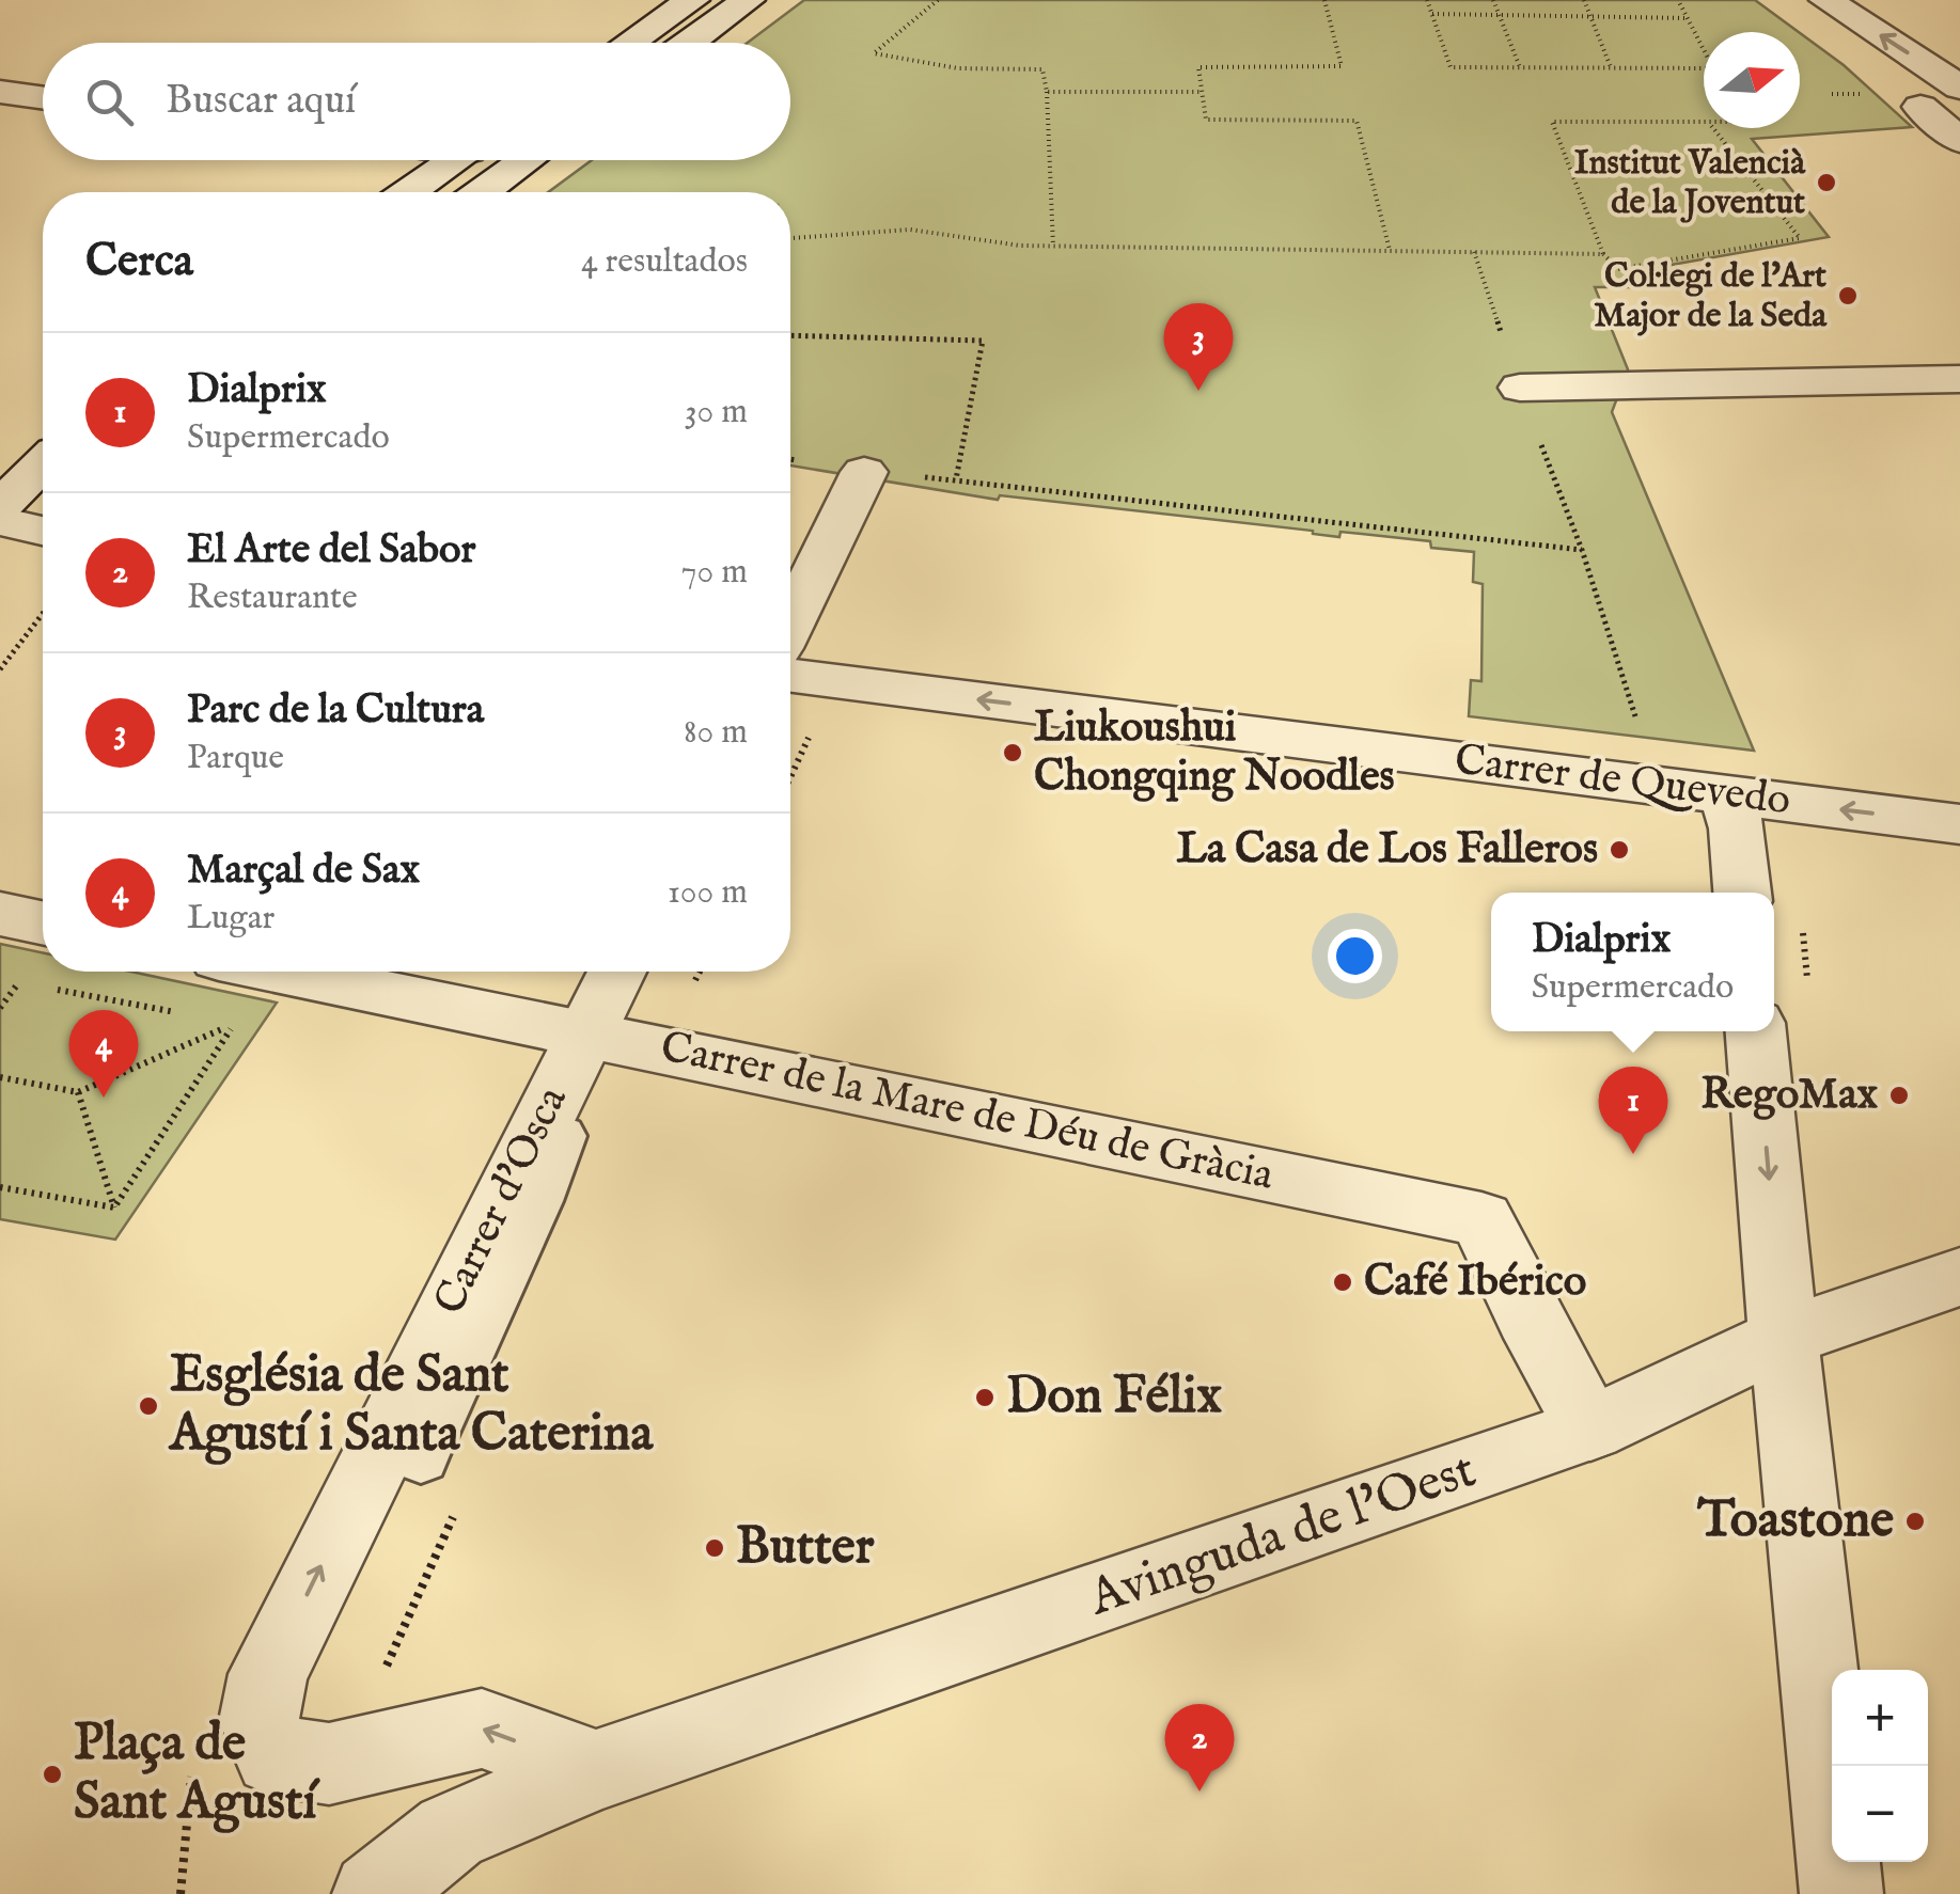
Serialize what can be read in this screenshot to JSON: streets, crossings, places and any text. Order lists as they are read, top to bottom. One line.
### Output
{"streets":{"street":["Carrer de Quevedo","Carrer de la Mare de Déu de Gràcia","Carrer d'Osca","Avinguda de l'Oest"]},"crossings":[["Carrer de la Mare de Déu de Gràcia","Carrer d'Osca"],["Carrer de la Mare de Déu de Gràcia","Avinguda de l'Oest"],["Carrer d'Osca","Avinguda de l'Oest"]],"places":["Institut Valencià de la Joventut","Col·legi de l'Art Major de la Seda","Liukoushui Chongqing Noodles","La Casa de Los Falleros","RegoMax","Café Ibérico","Don Félix","Església de Sant Agustí i Santa Caterina","Toastone","Butter","Plaça de Sant Agustí"],"north":"right","page":{"search":"Buscar aquí","heading":["Cerca","4 resultados"],"pins":["3","4","1","2"],"list":[{"mark":"1","name":"Dialprix","note":"Supermercado","value":"30 m"},{"mark":"2","name":"El Arte del Sabor","note":"Restaurante","value":"70 m"},{"mark":"3","name":"Parc de la Cultura","note":"Parque","value":"80 m"},{"mark":"4","name":"Marçal de Sax","note":"Lugar","value":"100 m"}],"popup":["Dialprix","Supermercado"],"map_buttons":["+","−"]}}
